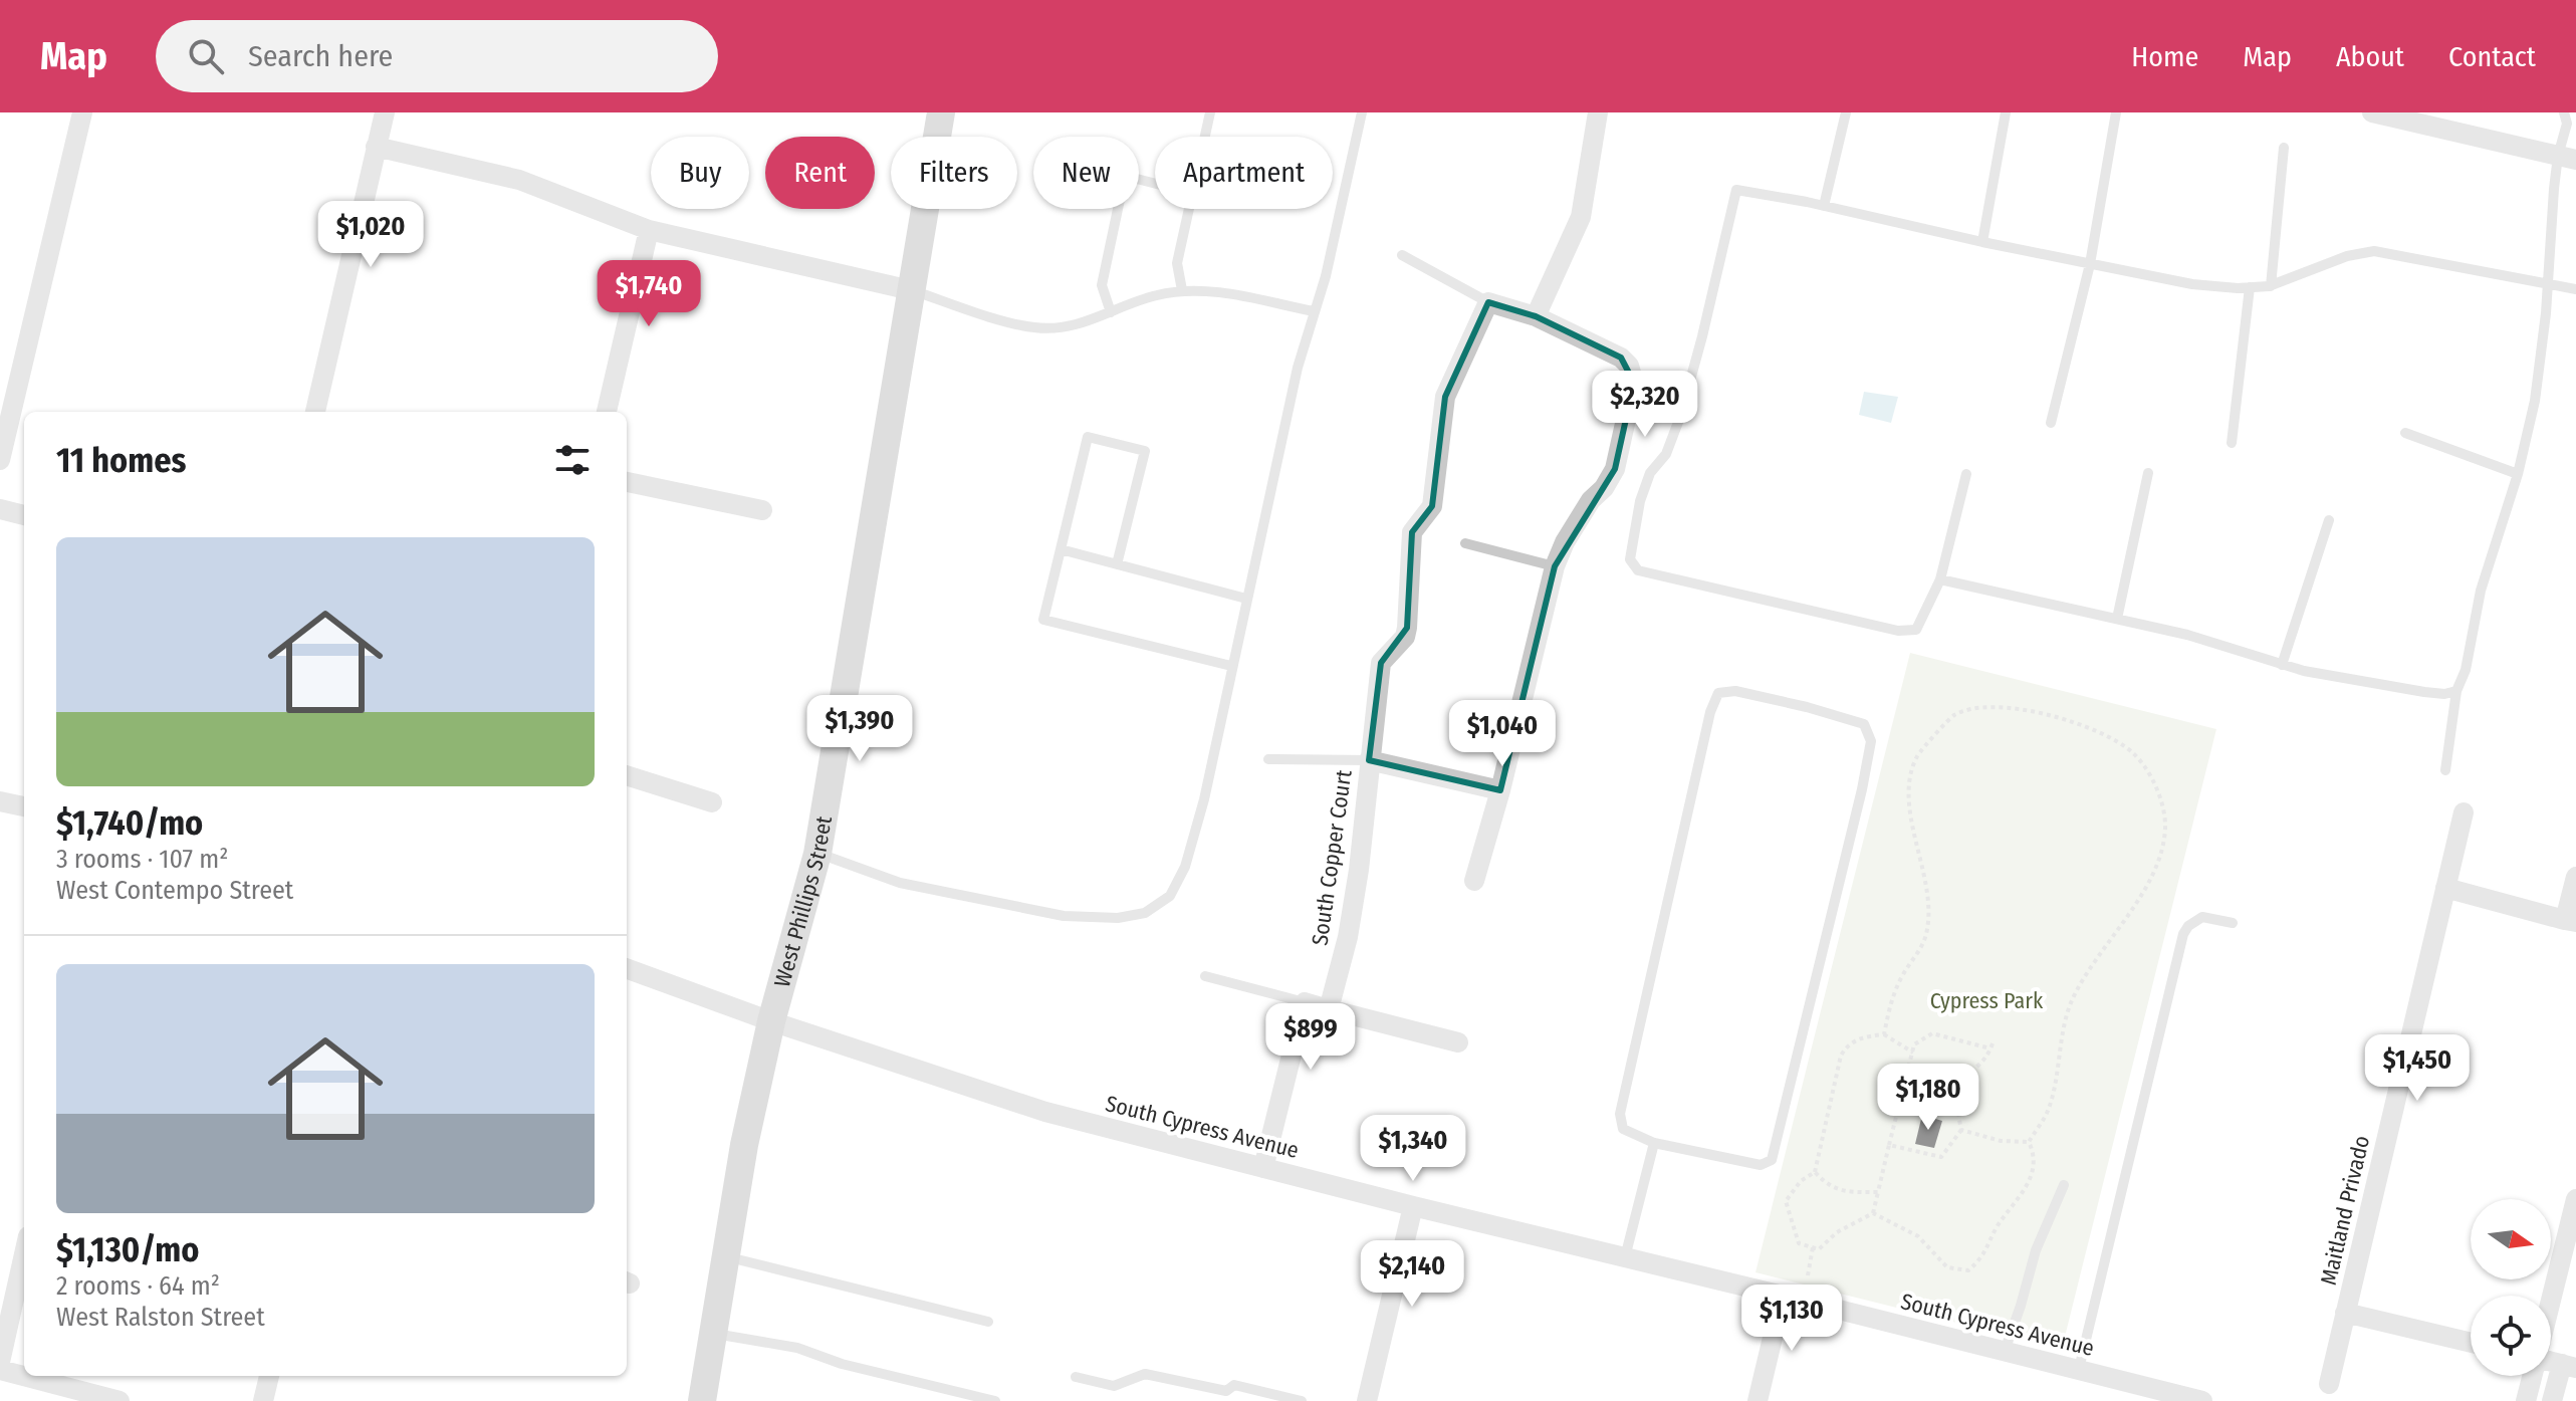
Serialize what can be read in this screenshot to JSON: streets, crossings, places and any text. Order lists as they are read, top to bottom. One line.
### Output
{"streets":{"street":["South Copper Court","West Phillips Street","South Cypress Avenue","Maitland Privado"]},"crossings":[["West Phillips Street","South Cypress Avenue"]],"parks":["Cypress Park"],"north":"right","page":{"header":"Map","search":"Search here","nav":["Home","Map","About","Contact"],"chip":["Buy","Rent","Filters","New","Apartment"],"price":["$1,020","$1,740","$2,320","$1,390","$1,040","$899","$1,450","$1,180","$1,340","$2,140","$1,130"],"heading":"11 homes","list":[{"name":"$1,740/mo","note":"3 rooms · 107 m² · West Contempo Street"},{"name":"$1,130/mo","note":"2 rooms · 64 m² · West Ralston Street"}]}}
